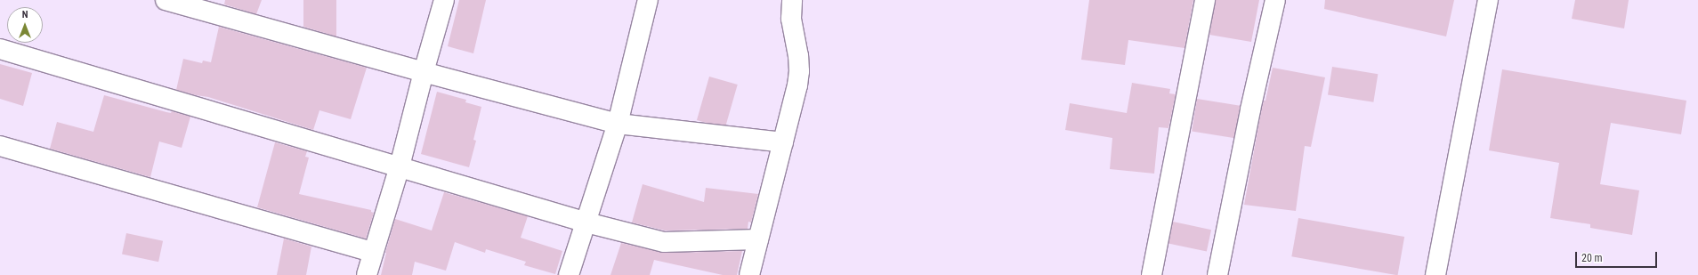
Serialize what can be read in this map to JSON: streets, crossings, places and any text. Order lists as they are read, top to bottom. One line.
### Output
{"scale_bar":"20 m","north":"top"}
